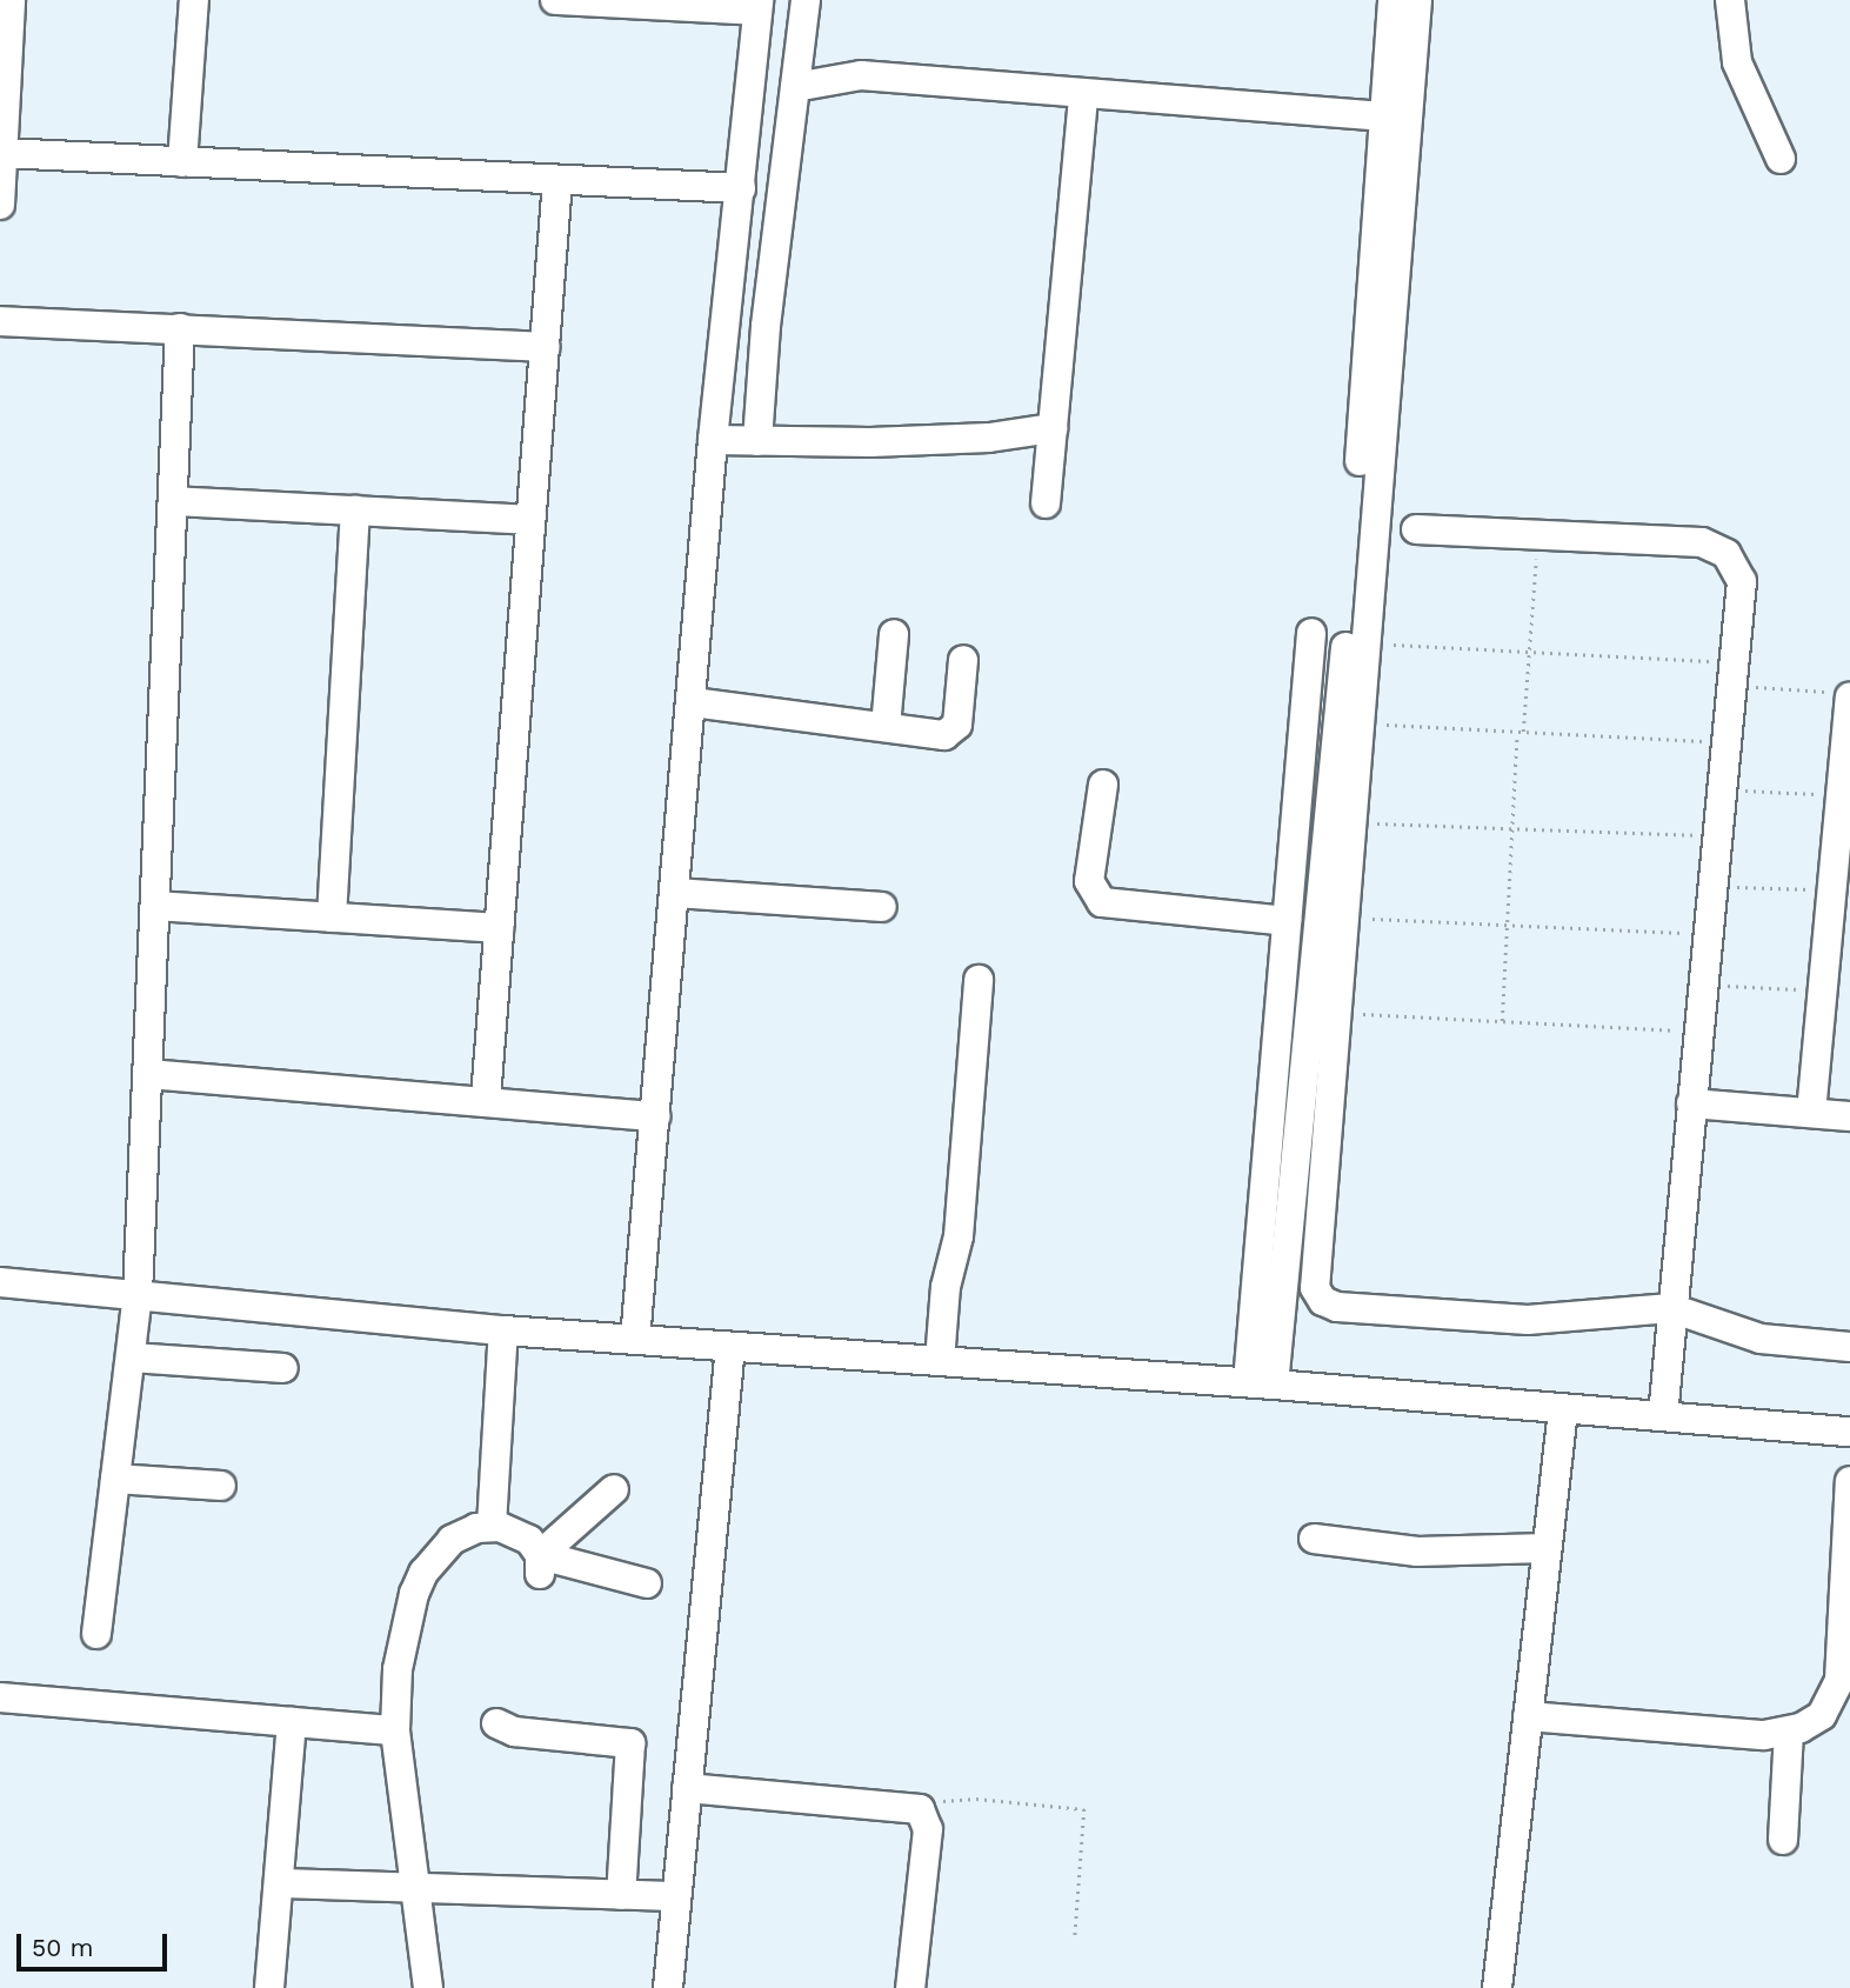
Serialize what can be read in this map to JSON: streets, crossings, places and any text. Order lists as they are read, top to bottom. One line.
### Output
{"scale_bar":"50 m"}
